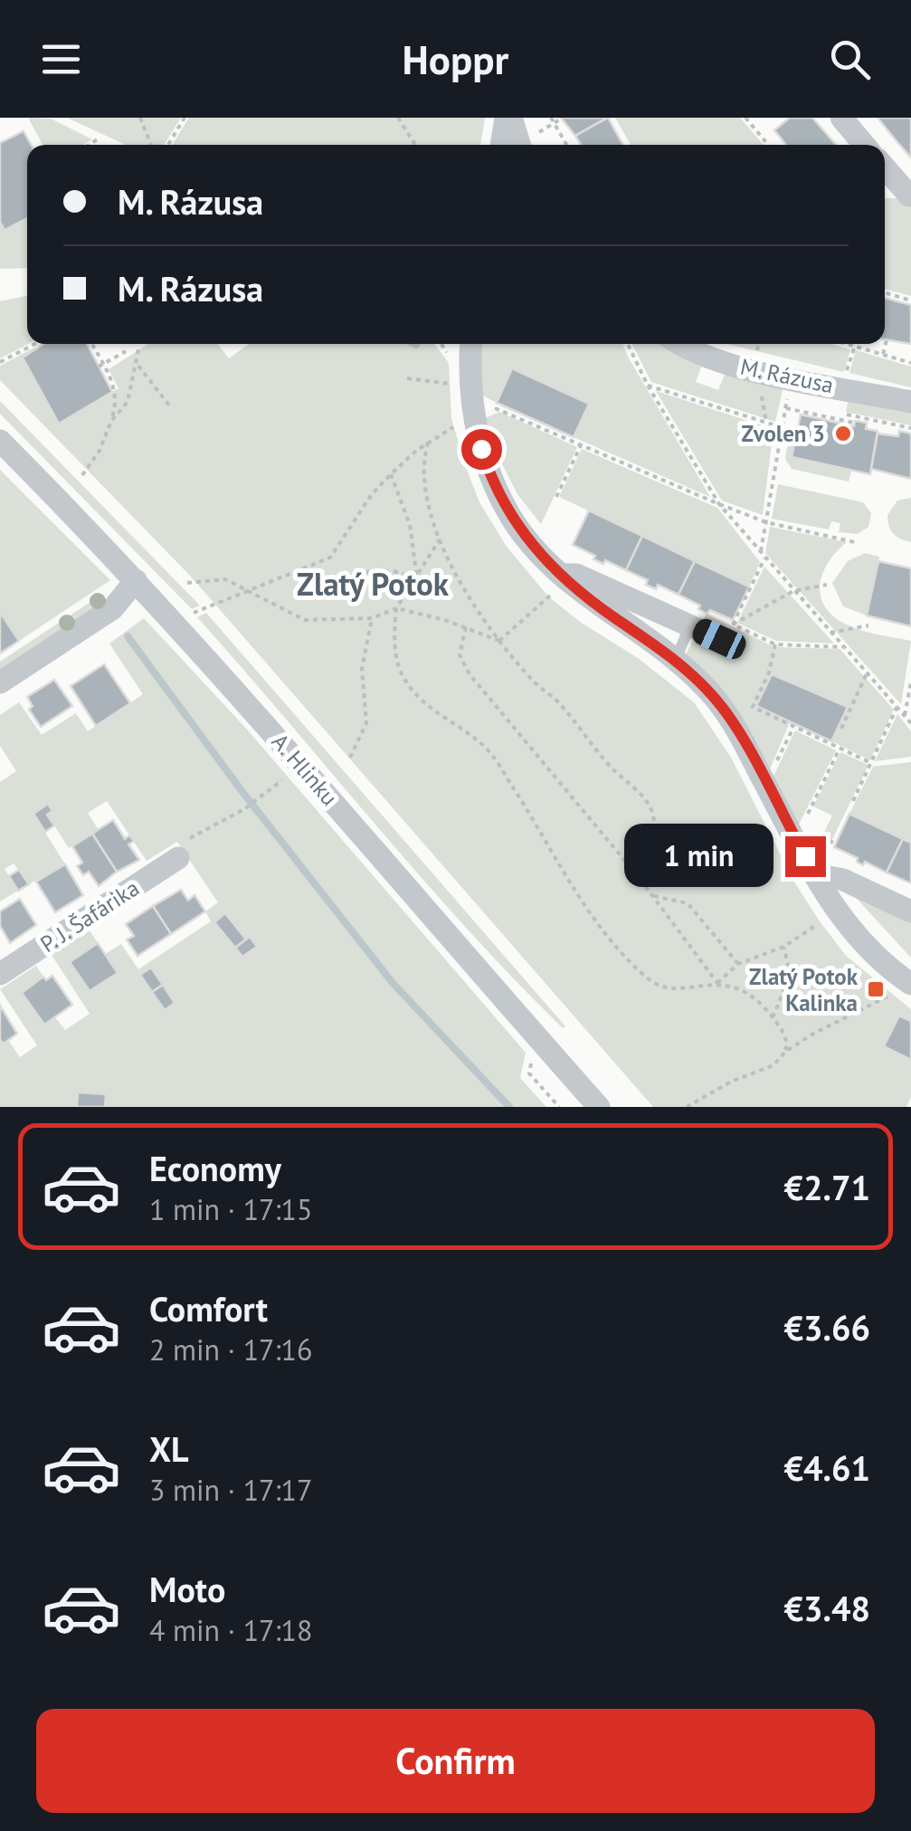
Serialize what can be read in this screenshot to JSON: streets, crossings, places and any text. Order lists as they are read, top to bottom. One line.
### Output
{"streets":{"street":["M. Rázusa","A. Hlinku","P. J. Šafárika"]},"districts":["Zlatý Potok"],"places":{"other":["Zvolen 3"],"transit":["Zlatý Potok Kalinka"]},"page":{"header":"Hoppr","banner":["M. Rázusa","M. Rázusa"],"bubble":"1 min","list":[{"name":"Economy","note":"1 min · 17:15","value":"€2.71"},{"name":"Comfort","note":"2 min · 17:16","value":"€3.66"},{"name":"XL","note":"3 min · 17:17","value":"€4.61"},{"name":"Moto","note":"4 min · 17:18","value":"€3.48"}],"buttons":"Confirm"}}
